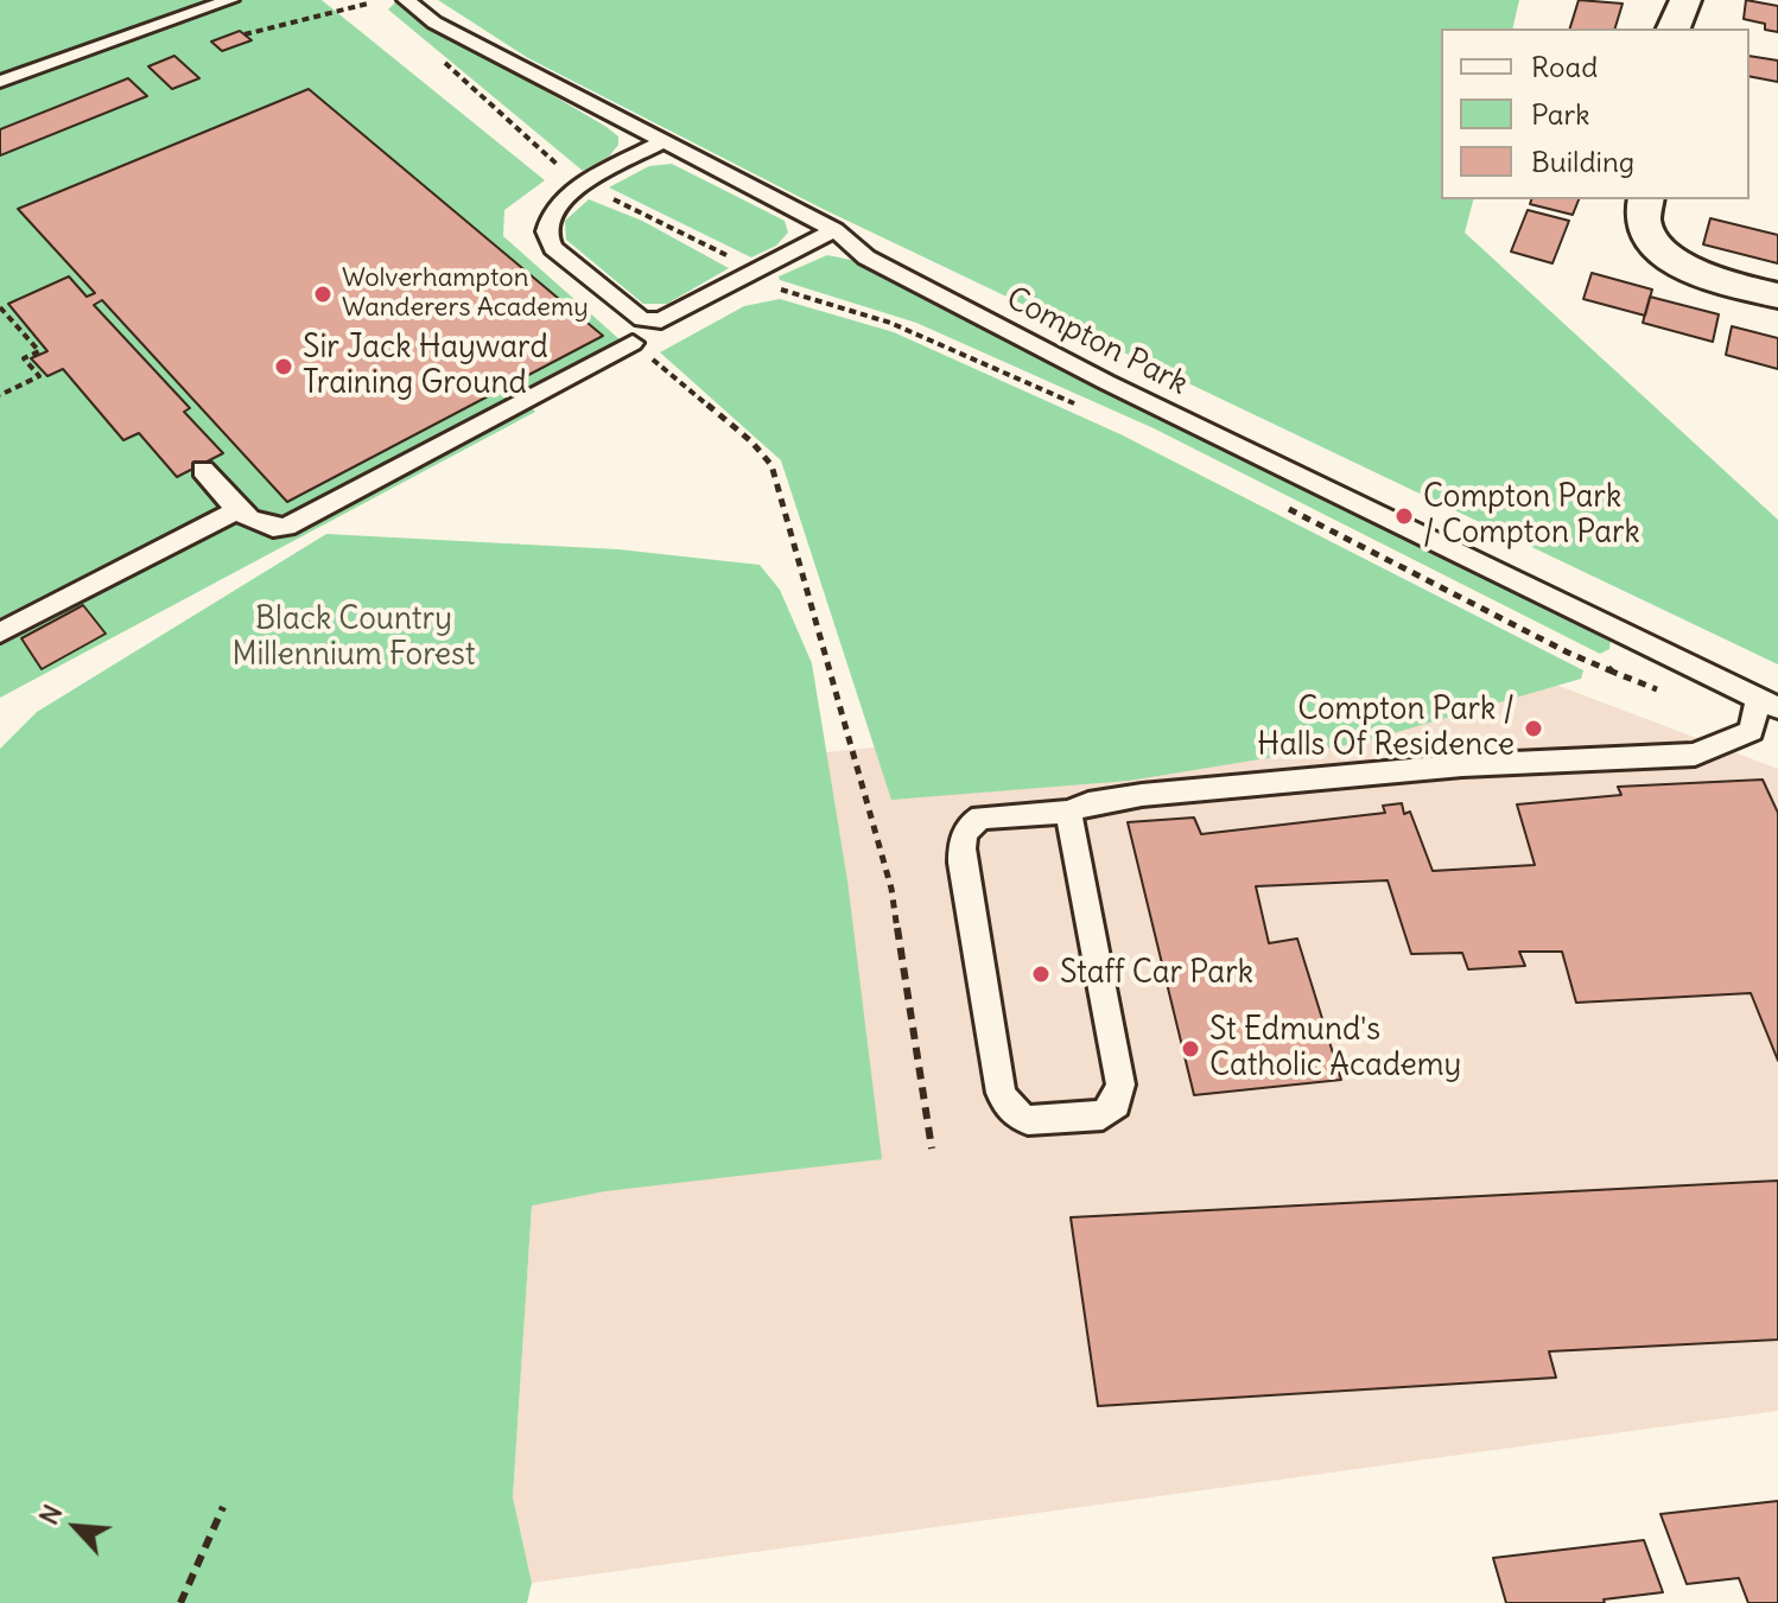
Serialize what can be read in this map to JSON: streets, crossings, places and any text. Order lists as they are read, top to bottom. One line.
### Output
{"streets":{"lane":["Compton Park"]},"parks":["Black Country Millennium Forest"],"places":["Wolverhampton Wanderers Academy","Sir Jack Hayward Training Ground","Compton Park / Compton Park","Compton Park / Halls Of Residence","Staff Car Park","St Edmund's Catholic Academy"],"legend":["Road","Park","Building"],"north":"top left"}
